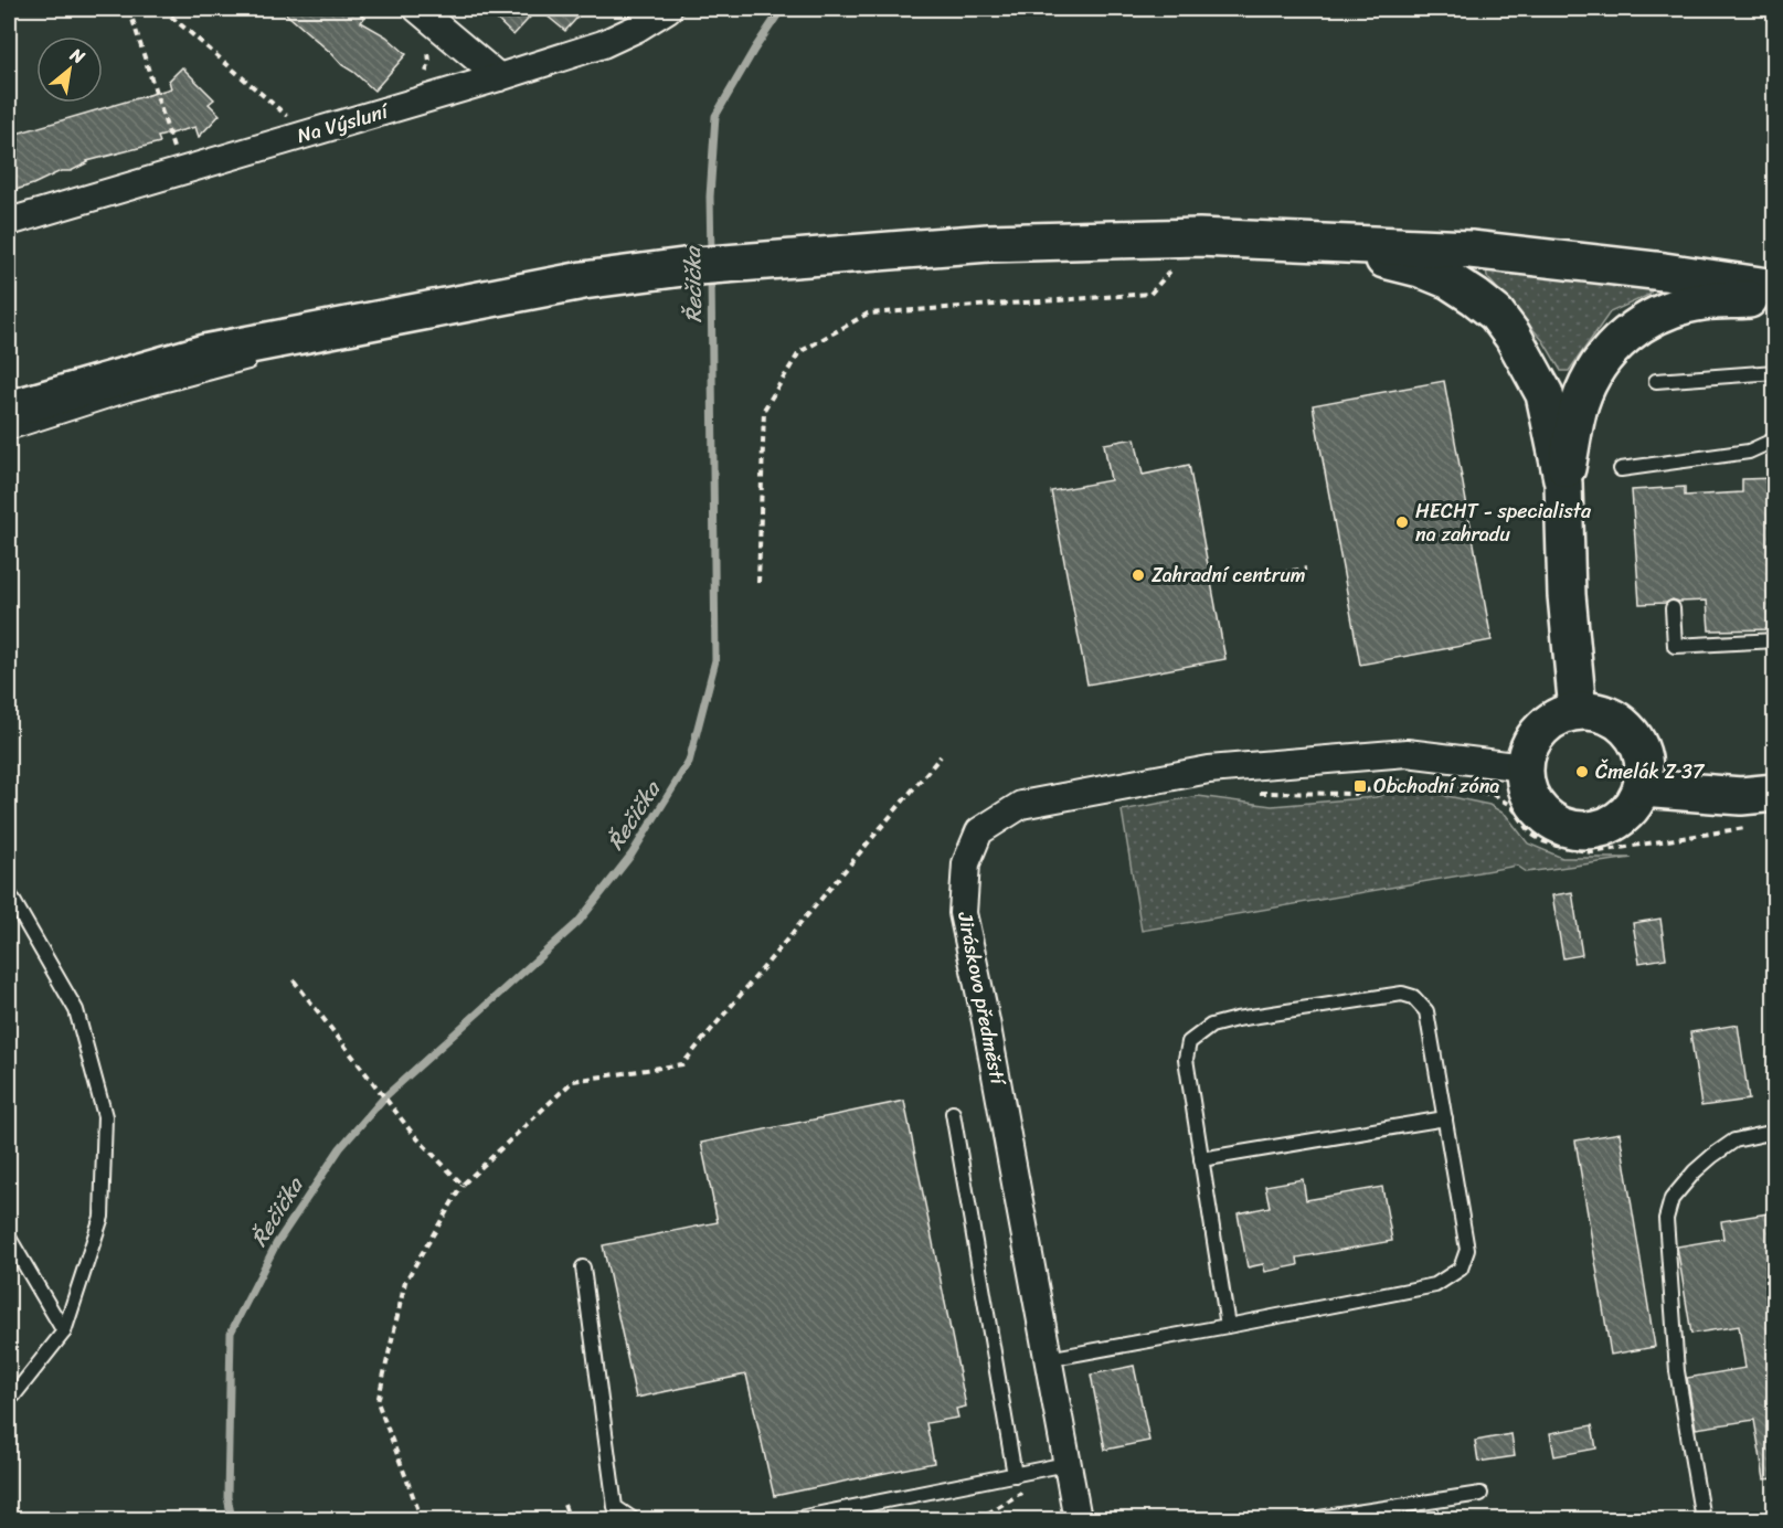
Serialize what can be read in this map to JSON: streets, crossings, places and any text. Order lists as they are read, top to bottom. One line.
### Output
{"streets":{"street":["Na Výsluní","Jiráskovo předměstí"]},"water":["Řečička"],"places":{"other":["HECHT - specialista na zahradu","Zahradní centrum","Čmelák Z 37"],"transit":["Obchodní zóna"]},"north":"top right"}
